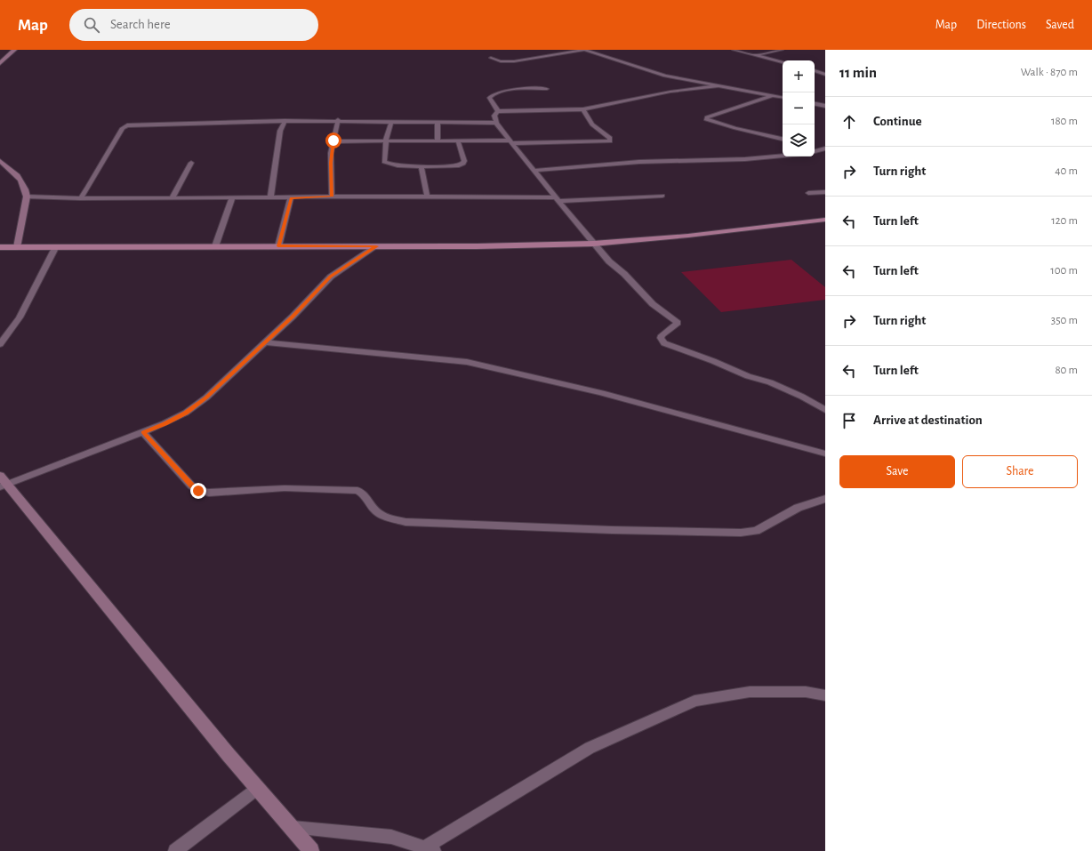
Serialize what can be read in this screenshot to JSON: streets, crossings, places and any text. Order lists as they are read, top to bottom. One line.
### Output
{"page":{"header":"Map","search":"Search here","nav":["Map","Directions","Saved"],"heading":["11 min","Walk · 870 m"],"map_buttons":["+","−"],"list":[["Continue","180 m"],["Turn right","40 m"],["Turn left","120 m"],["Turn left","100 m"],["Turn right","350 m"],["Turn left","80 m"],"Arrive at destination"],"buttons":["Save","Share"]}}
